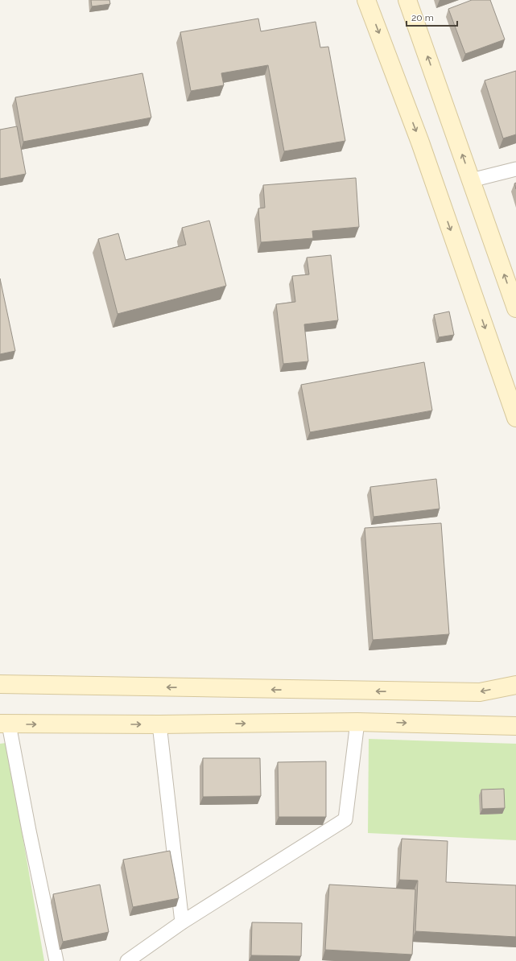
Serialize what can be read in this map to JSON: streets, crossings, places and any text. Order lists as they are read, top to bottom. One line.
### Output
{"scale_bar":"20 m"}
